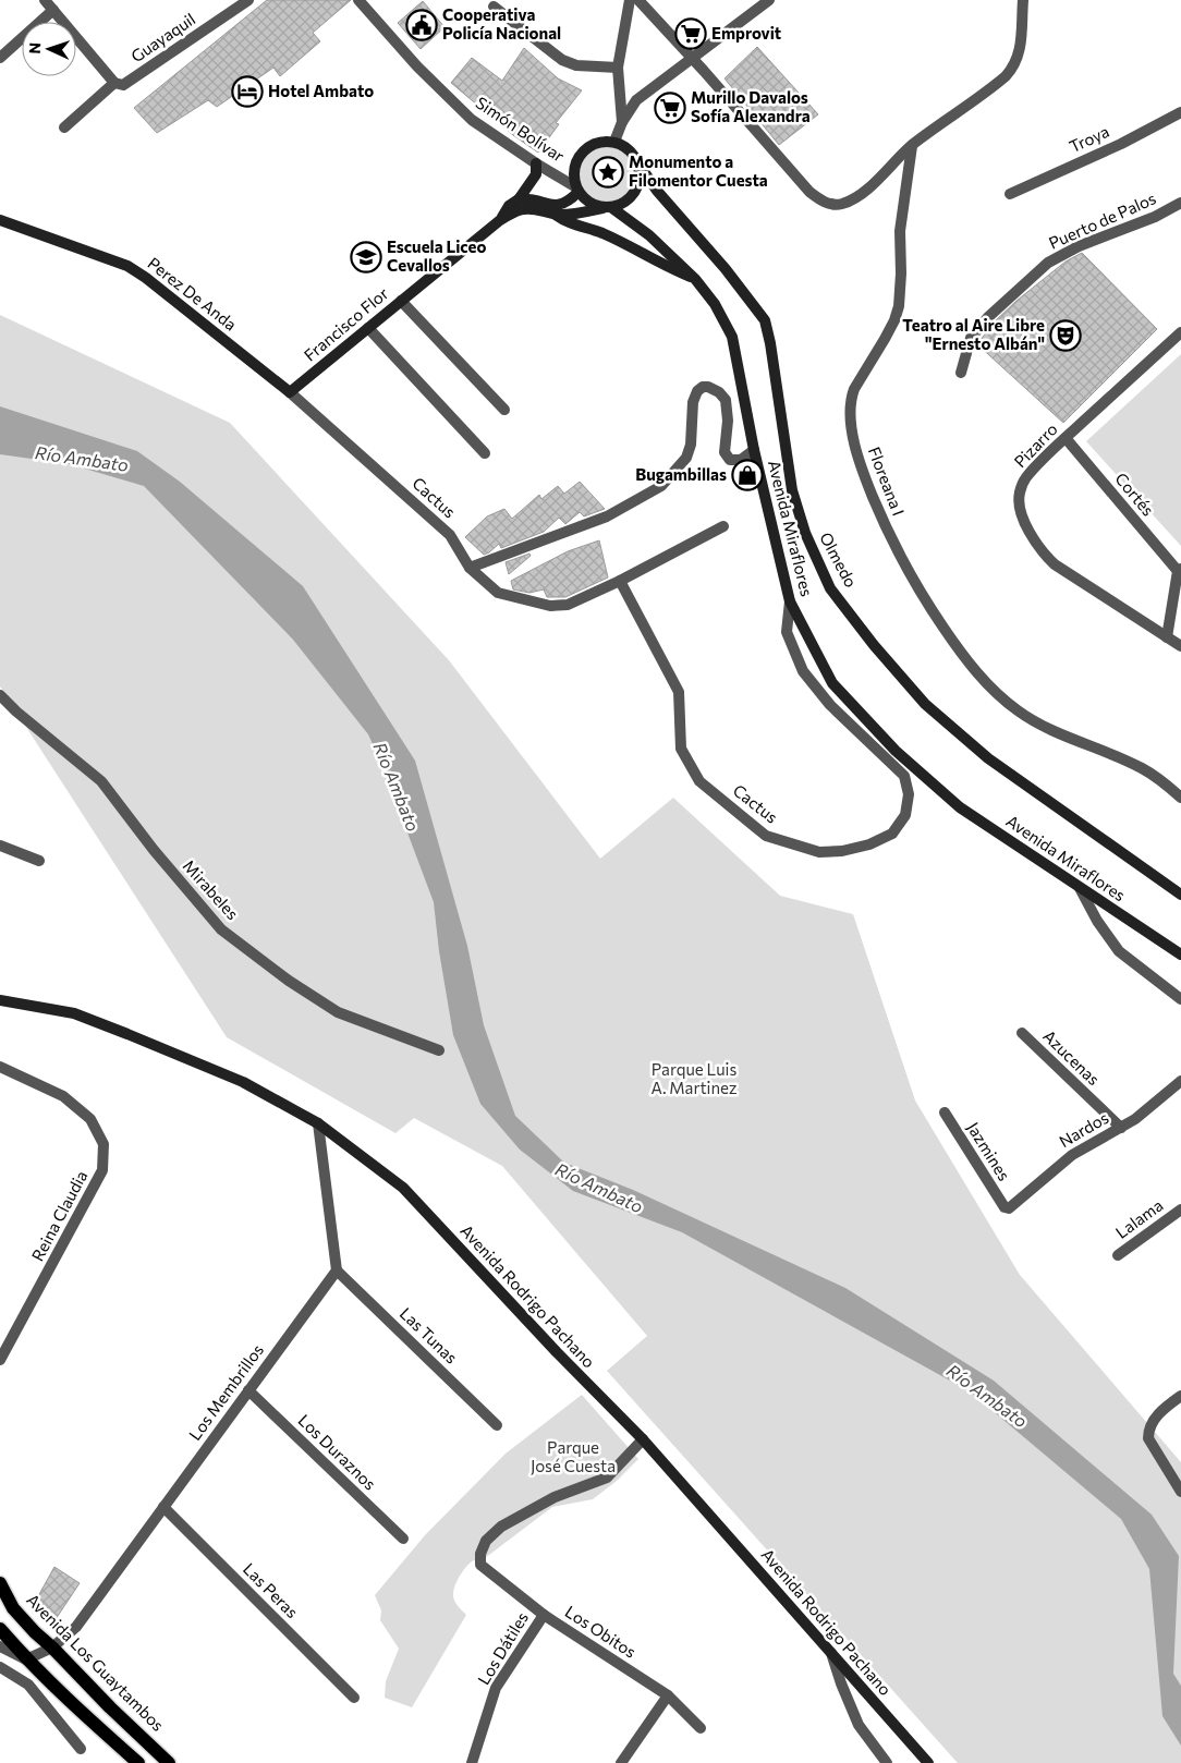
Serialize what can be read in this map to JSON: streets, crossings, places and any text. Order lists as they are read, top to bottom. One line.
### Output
{"streets":{"main road":["Perez De Anda","Francisco Flor","Avenida Miraflores","Olmedo","Avenida Rodrigo Pachano","Avenida Los Guaytambos"],"street":["Guayaquil","Simón Bolívar","Troya","Puerto de Palos","Pizarro","Floreana I","Cortés","Cactus","Mirabeles","Azucenas","Nardos","Jazmines","Reina Claudia","Lalama","Las Tunas","Los Membrillos","Los Duraznos","Las Peras","Los Obitos","Los Dátiles"]},"crossings":[["Simón Bolívar","Avenida Miraflores"],["Simón Bolívar","Olmedo"],["Perez De Anda","Francisco Flor"],["Perez De Anda","Cactus"],["Francisco Flor","Cactus"],["Pizarro","Cortés"],["Cactus","Avenida Miraflores"],["Avenida Miraflores","Olmedo"],["Azucenas","Nardos"],["Nardos","Jazmines"],["Avenida Rodrigo Pachano","Los Obitos"],["Las Tunas","Los Membrillos"],["Los Membrillos","Los Duraznos"],["Los Membrillos","Las Peras"],["Los Membrillos","Avenida Los Guaytambos"],["Los Obitos","Los Dátiles"]],"water":["Río Ambato"],"parks":["Parque Luis A. Martinez","Parque José Cuesta"],"places":{"public building":["Cooperativa Policía Nacional"],"supermarket":["Emprovit","Murillo Davalos Sofía Alexandra"],"hotel":["Hotel Ambato"],"place":["Monumento a Filomentor Cuesta"],"school or university":["Escuela Liceo Cevallos"],"theatre":["Teatro al Aire Libre \"Ernesto Albán\""],"shop":["Bugambillas"]},"north":"left"}
